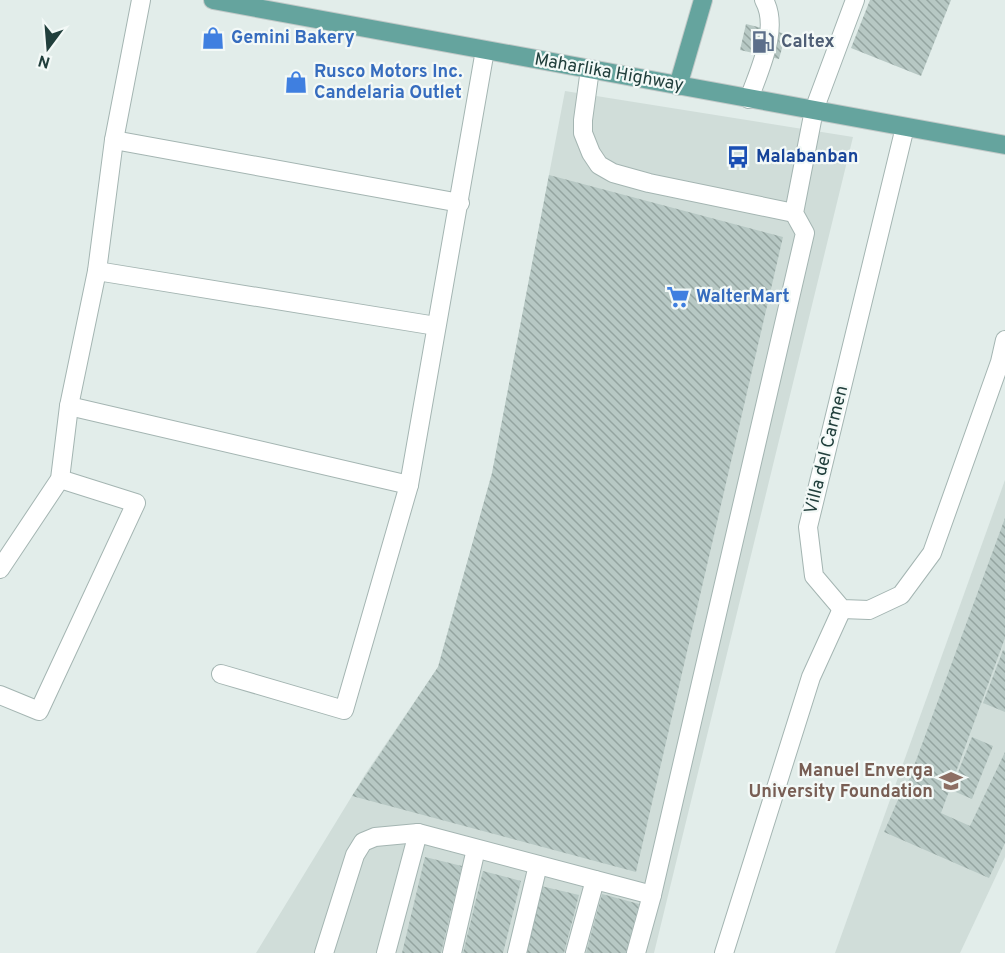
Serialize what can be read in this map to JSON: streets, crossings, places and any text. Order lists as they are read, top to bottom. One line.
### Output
{"streets":{"main road":["Maharlika Highway"],"street":["Villa del Carmen"]},"crossings":[["Maharlika Highway","Villa del Carmen"]],"places":{"shop":["Gemini Bakery","Rusco Motors Inc. Candelaria Outlet"],"fuel station":["Caltex"],"bus stop":["Malabanban"],"supermarket":["WalterMart"],"school or university":["Manuel Enverga University Foundation"]},"north":"bottom"}
